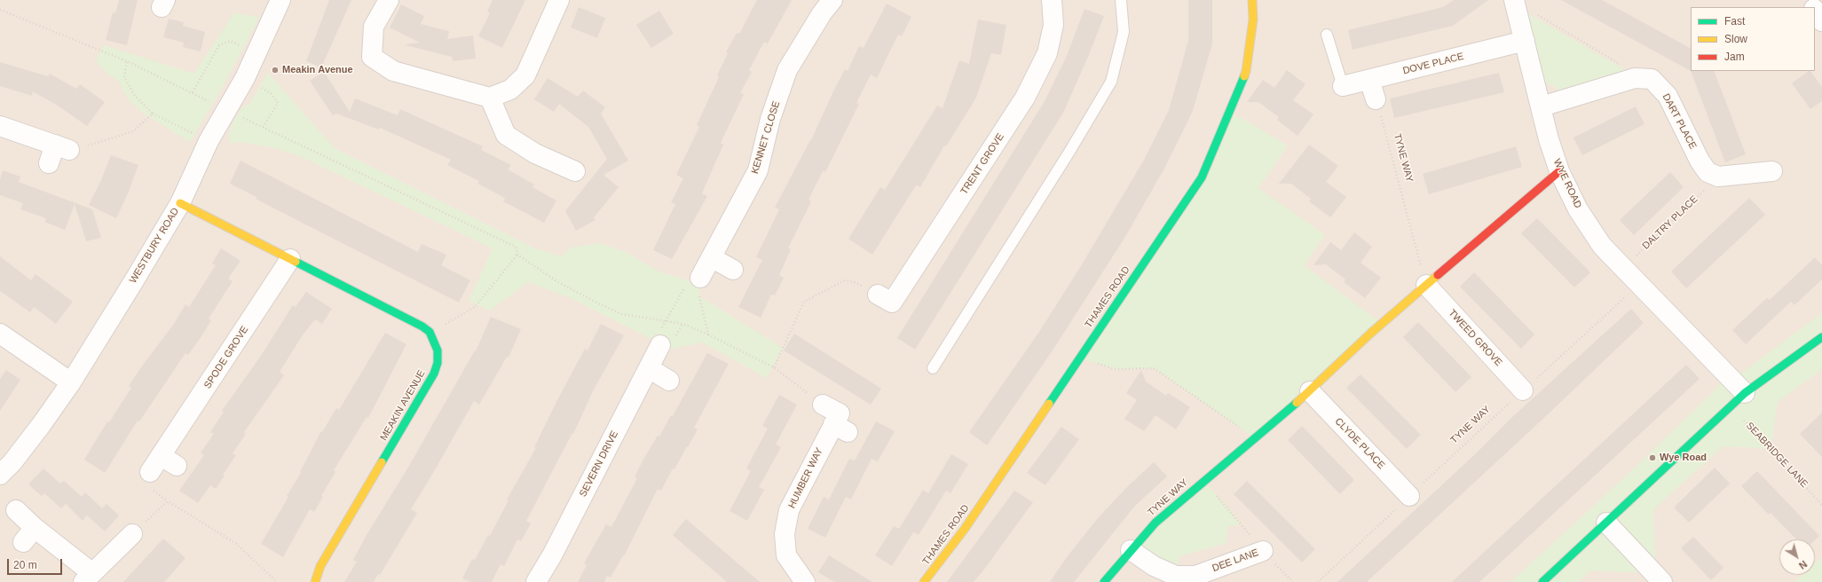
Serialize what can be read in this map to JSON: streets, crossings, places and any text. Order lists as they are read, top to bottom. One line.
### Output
{"streets":{"street":["DOVE PLACE","DART PLACE","KENNET CLOSE","TYNE WAY","TRENT GROVE","WYE ROAD","WESTBURY ROAD","THAMES ROAD","TWEED GROVE","SPODE GROVE","MEAKIN AVENUE","CLYDE PLACE","SEVERN DRIVE","HUMBER WAY","DEE LANE"],"path":["DALTRY PLACE","SEABRIDGE LANE"]},"crossings":[["DOVE PLACE","WYE ROAD"],["DART PLACE","DALTRY PLACE"],["TYNE WAY","WYE ROAD"],["TYNE WAY","TWEED GROVE"],["TYNE WAY","CLYDE PLACE"],["TYNE WAY","DEE LANE"],["WYE ROAD","DALTRY PLACE"],["WYE ROAD","SEABRIDGE LANE"]],"places":["Meakin Avenue","Wye Road"],"legend":["Fast","Slow","Jam"],"scale_bar":"20 m","north":"bottom right"}
